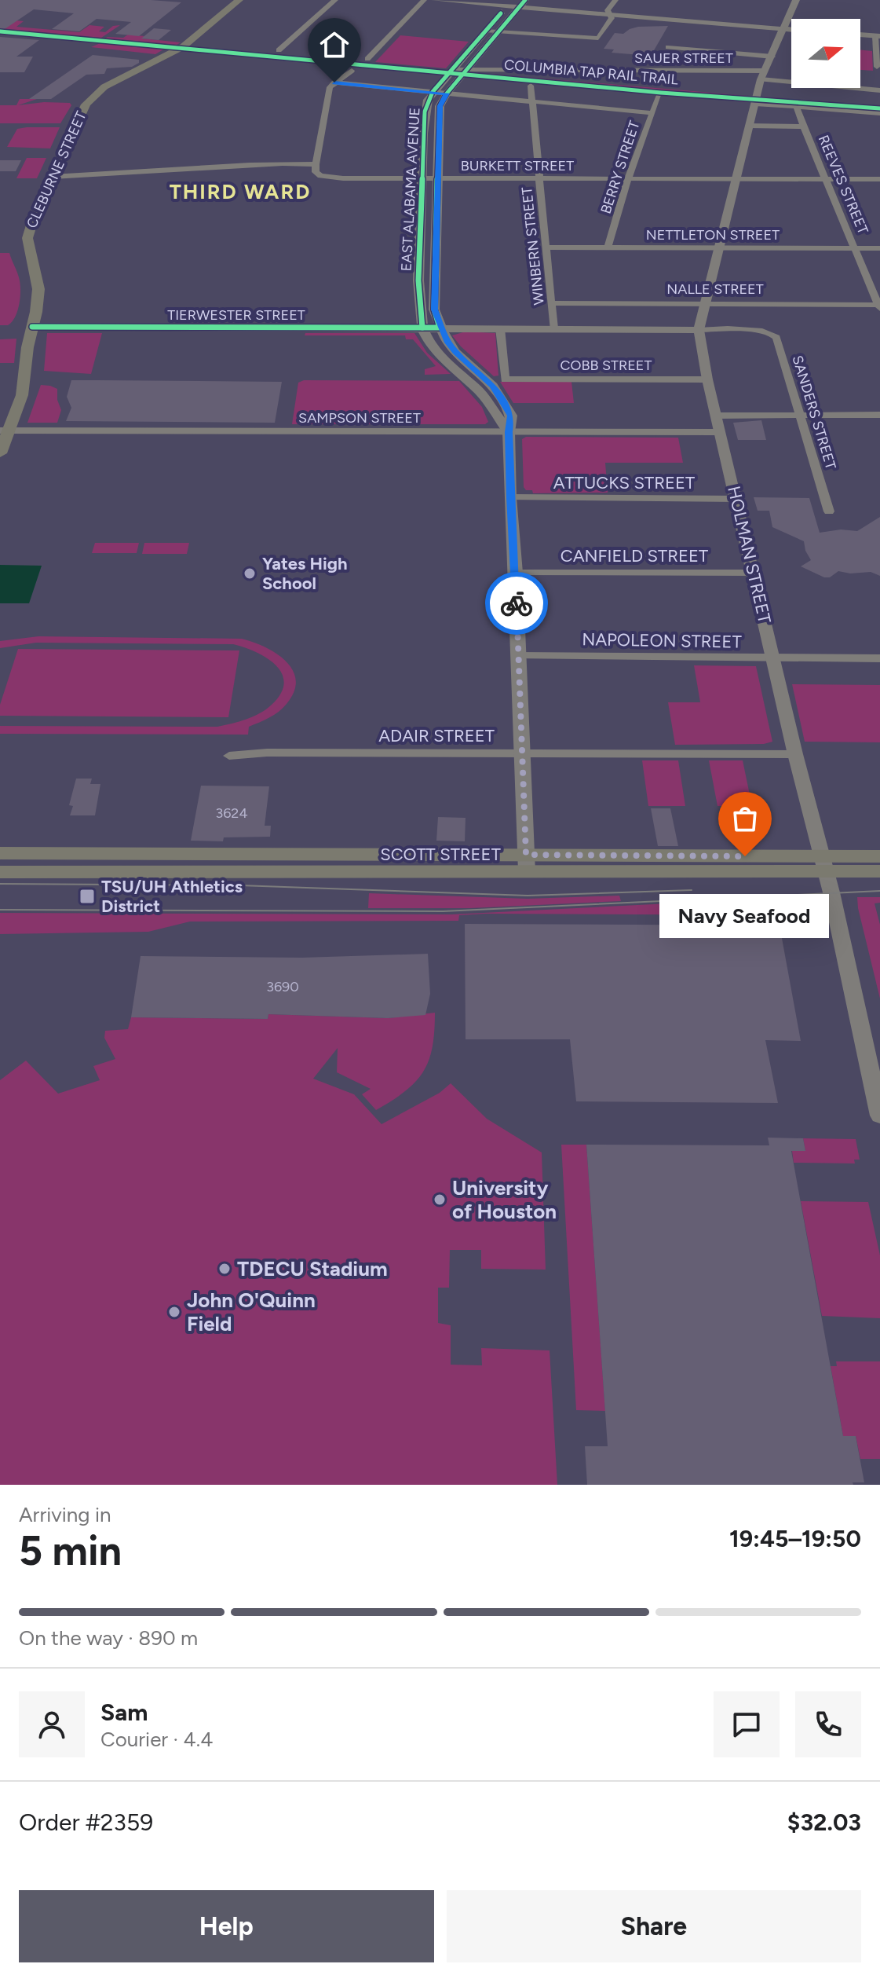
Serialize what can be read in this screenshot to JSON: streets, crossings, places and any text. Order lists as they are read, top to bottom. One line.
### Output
{"streets":{"main road":["CLEBURNE STREET","SCOTT STREET"],"street":["SAUER STREET","BURKETT STREET","BERRY STREET","REEVES STREET","EAST ALABAMA AVENUE","NETTLETON STREET","WINBERN STREET","NALLE STREET","TIERWESTER STREET","COBB STREET","SANDERS STREET","SAMPSON STREET","ATTUCKS STREET","HOLMAN STREET","CANFIELD STREET","NAPOLEON STREET","ADAIR STREET"],"cycle path":["COLUMBIA TAP RAIL TRAIL"]},"crossings":[["SAUER STREET","EAST ALABAMA AVENUE"],["SAUER STREET","HOLMAN STREET"],["BURKETT STREET","BERRY STREET"],["BURKETT STREET","REEVES STREET"],["BURKETT STREET","EAST ALABAMA AVENUE"],["BURKETT STREET","WINBERN STREET"],["BURKETT STREET","HOLMAN STREET"],["BERRY STREET","NETTLETON STREET"],["CLEBURNE STREET","TIERWESTER STREET"],["CLEBURNE STREET","SAMPSON STREET"],["REEVES STREET","NETTLETON STREET"],["REEVES STREET","NALLE STREET"],["EAST ALABAMA AVENUE","TIERWESTER STREET"],["EAST ALABAMA AVENUE","SAMPSON STREET"],["EAST ALABAMA AVENUE","ATTUCKS STREET"],["EAST ALABAMA AVENUE","CANFIELD STREET"],["EAST ALABAMA AVENUE","NAPOLEON STREET"],["EAST ALABAMA AVENUE","ADAIR STREET"],["EAST ALABAMA AVENUE","SCOTT STREET"],["NETTLETON STREET","WINBERN STREET"],["NETTLETON STREET","HOLMAN STREET"],["WINBERN STREET","NALLE STREET"],["WINBERN STREET","TIERWESTER STREET"],["NALLE STREET","HOLMAN STREET"],["TIERWESTER STREET","COBB STREET"],["TIERWESTER STREET","SANDERS STREET"],["TIERWESTER STREET","HOLMAN STREET"],["COBB STREET","HOLMAN STREET"],["SAMPSON STREET","HOLMAN STREET"],["ATTUCKS STREET","HOLMAN STREET"],["HOLMAN STREET","CANFIELD STREET"],["HOLMAN STREET","NAPOLEON STREET"],["HOLMAN STREET","ADAIR STREET"],["HOLMAN STREET","SCOTT STREET"]],"districts":["THIRD WARD"],"places":{"other":["Yates High School","Navy Seafood","University of Houston","TDECU Stadium","John O'Quinn Field"],"transit":["TSU/UH Athletics District"]},"house_numbers":["3624","3690"],"north":"right","page":{"bubble":"Navy Seafood","heading":["5 min","Arriving in","19:45–19:50"],"panel":["Sam","Courier · 4.4","Order #2359","$32.03"],"bar":"On the way · 890 m","buttons":["Help","Share"]}}
